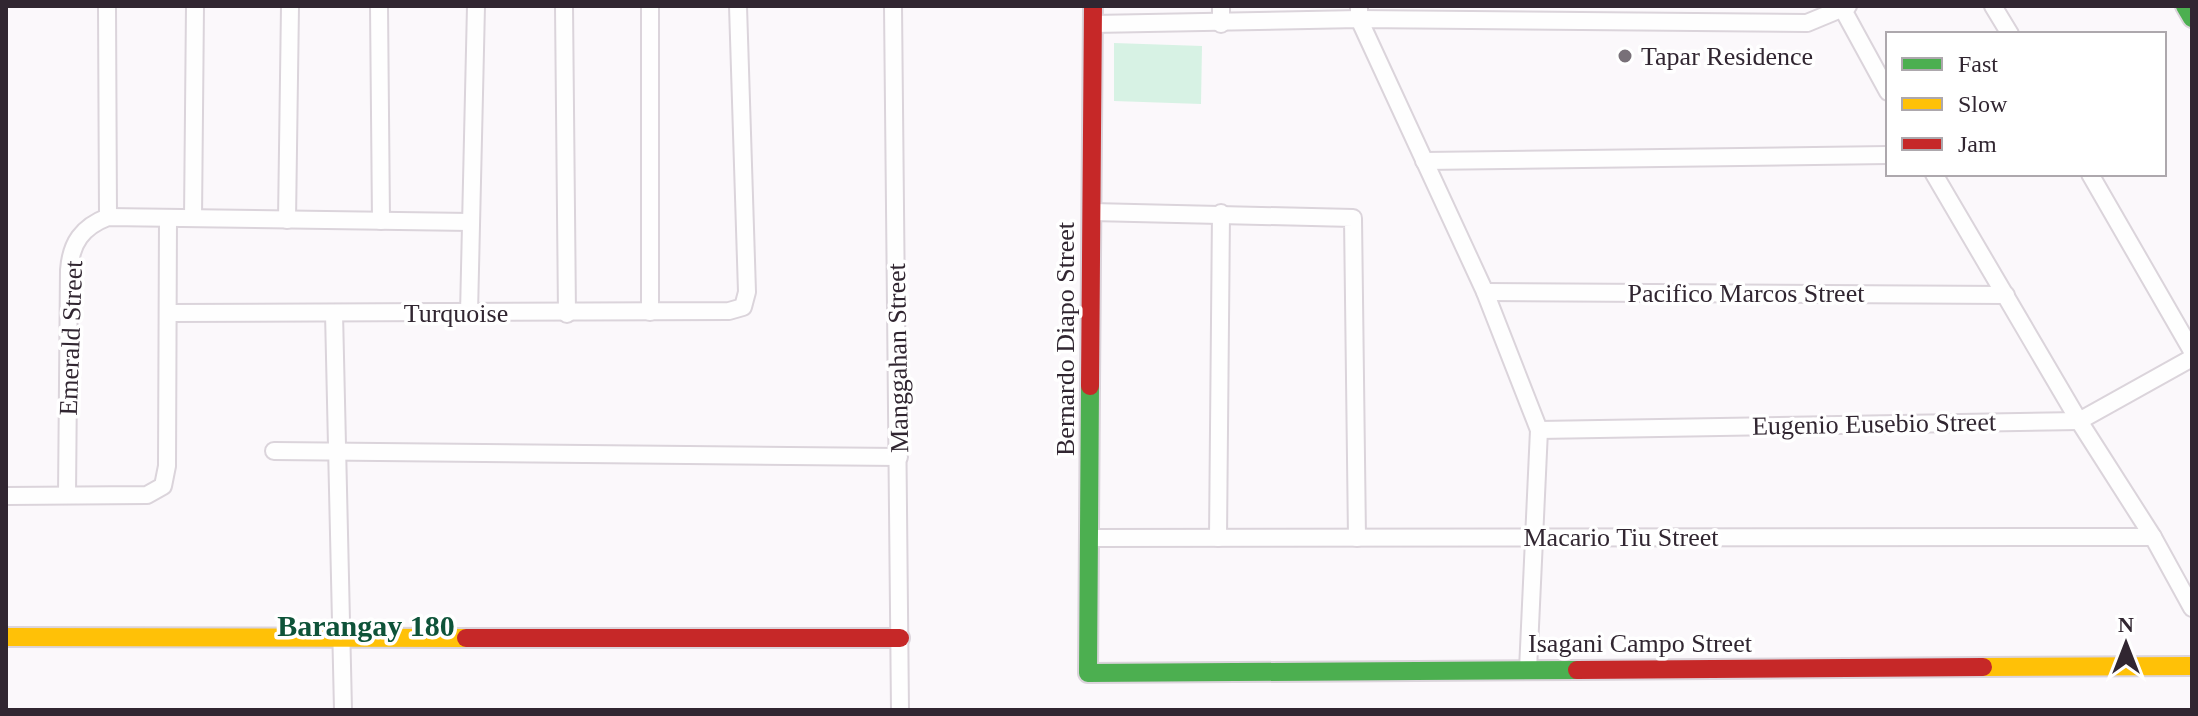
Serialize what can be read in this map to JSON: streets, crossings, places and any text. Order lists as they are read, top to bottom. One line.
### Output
{"streets":{"street":["Pacifico Marcos Street","Turquoise","Emerald Street","Bernardo Diapo Street","Manggahan Street","Eugenio Eusebio Street","Macario Tiu Street","Isagani Campo Street"]},"crossings":[["Bernardo Diapo Street","Macario Tiu Street"],["Bernardo Diapo Street","Isagani Campo Street"]],"districts":["Barangay 180"],"places":["Tapar Residence"],"legend":["Fast","Slow","Jam"],"north":"top"}
